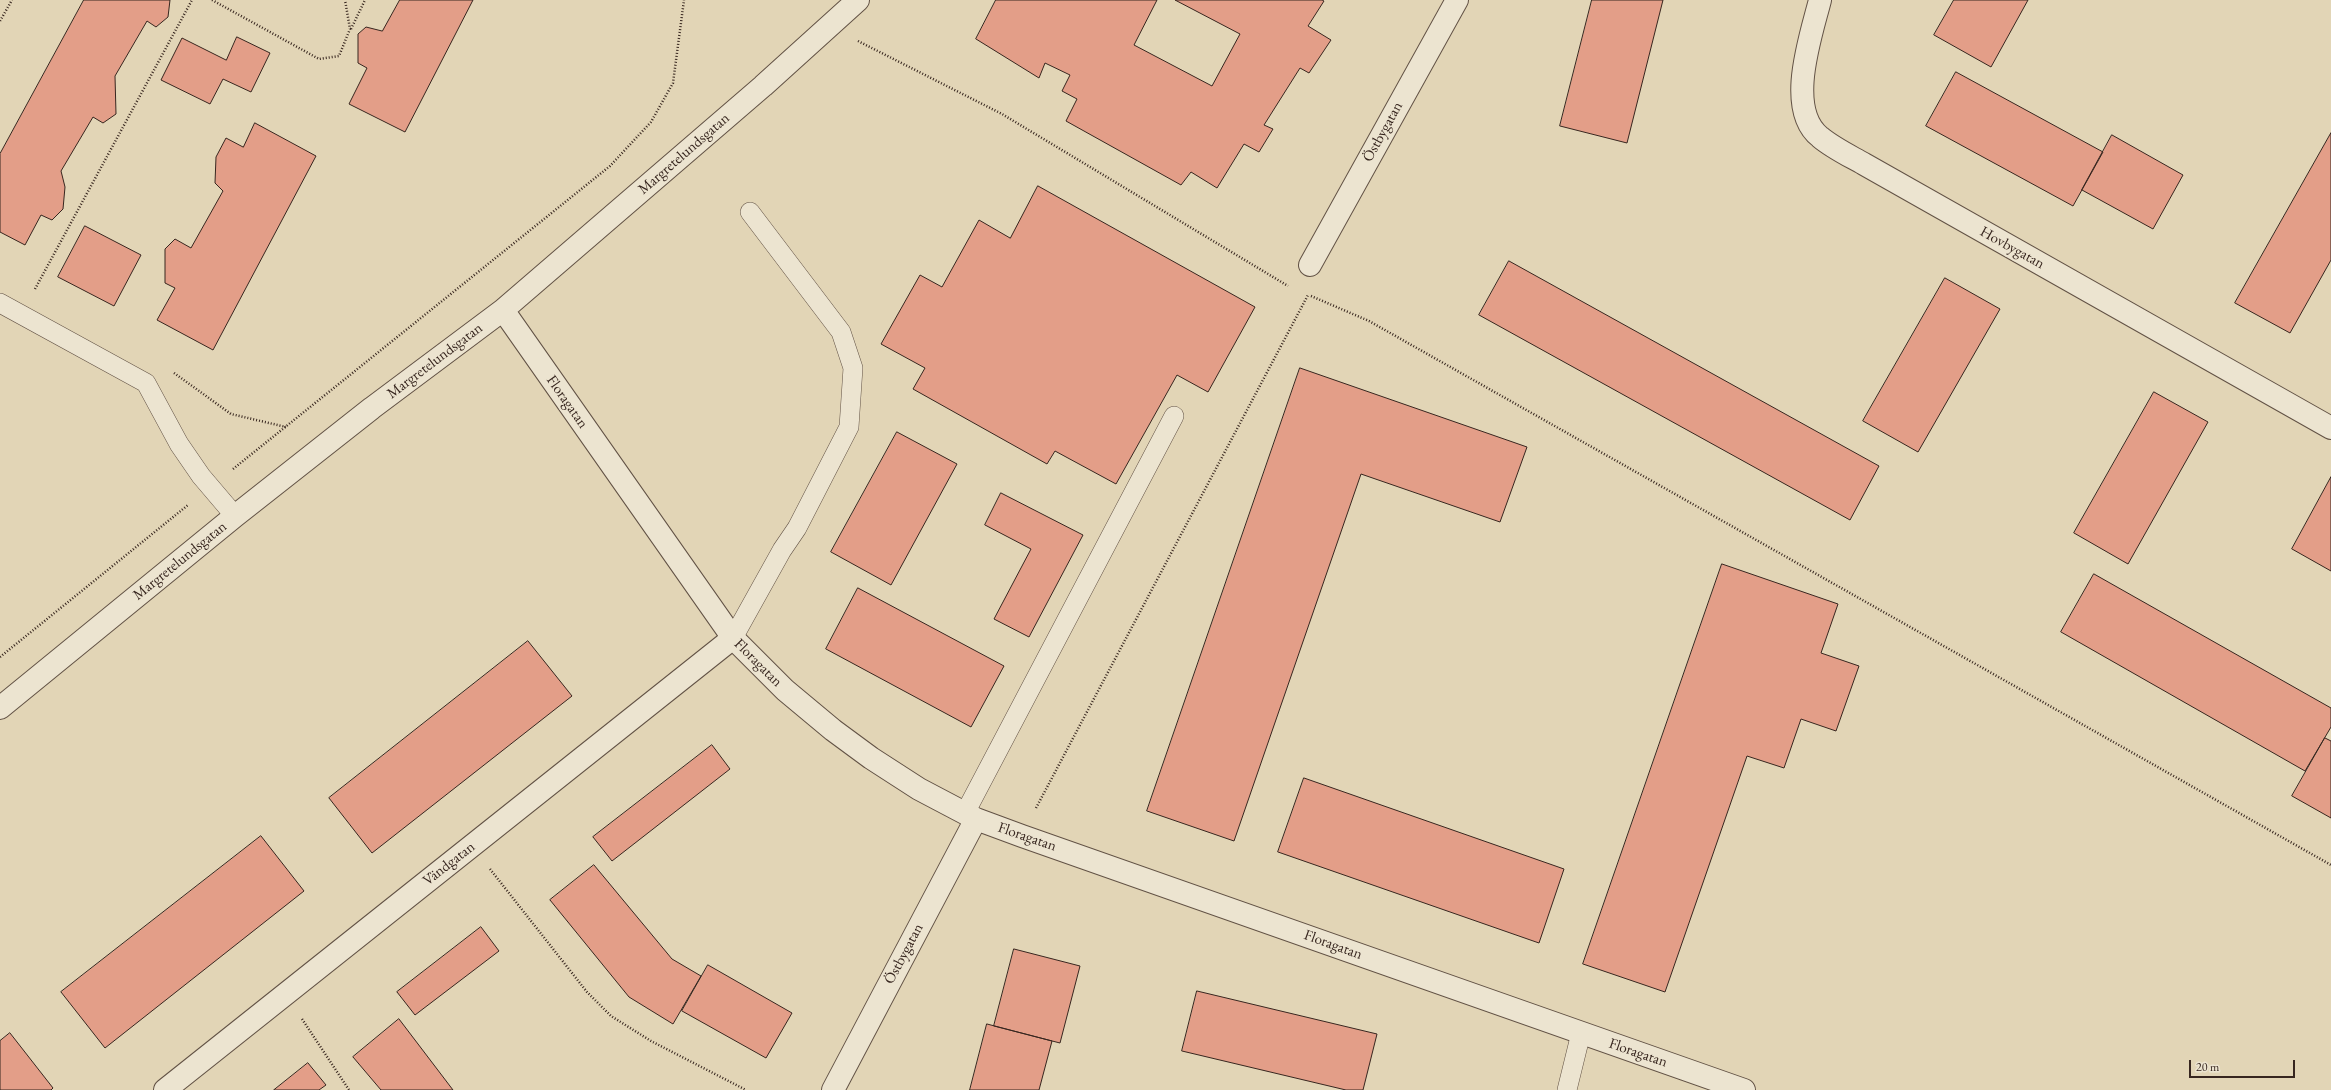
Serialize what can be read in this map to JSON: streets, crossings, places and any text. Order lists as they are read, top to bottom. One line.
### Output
{"streets":{"street":["Östbygatan","Margretelundsgatan","Hovbygatan","Floragatan","Vändgatan"]},"crossings":[["Östbygatan","Floragatan"],["Margretelundsgatan","Floragatan"],["Floragatan","Vändgatan"]],"scale_bar":"20 m"}
